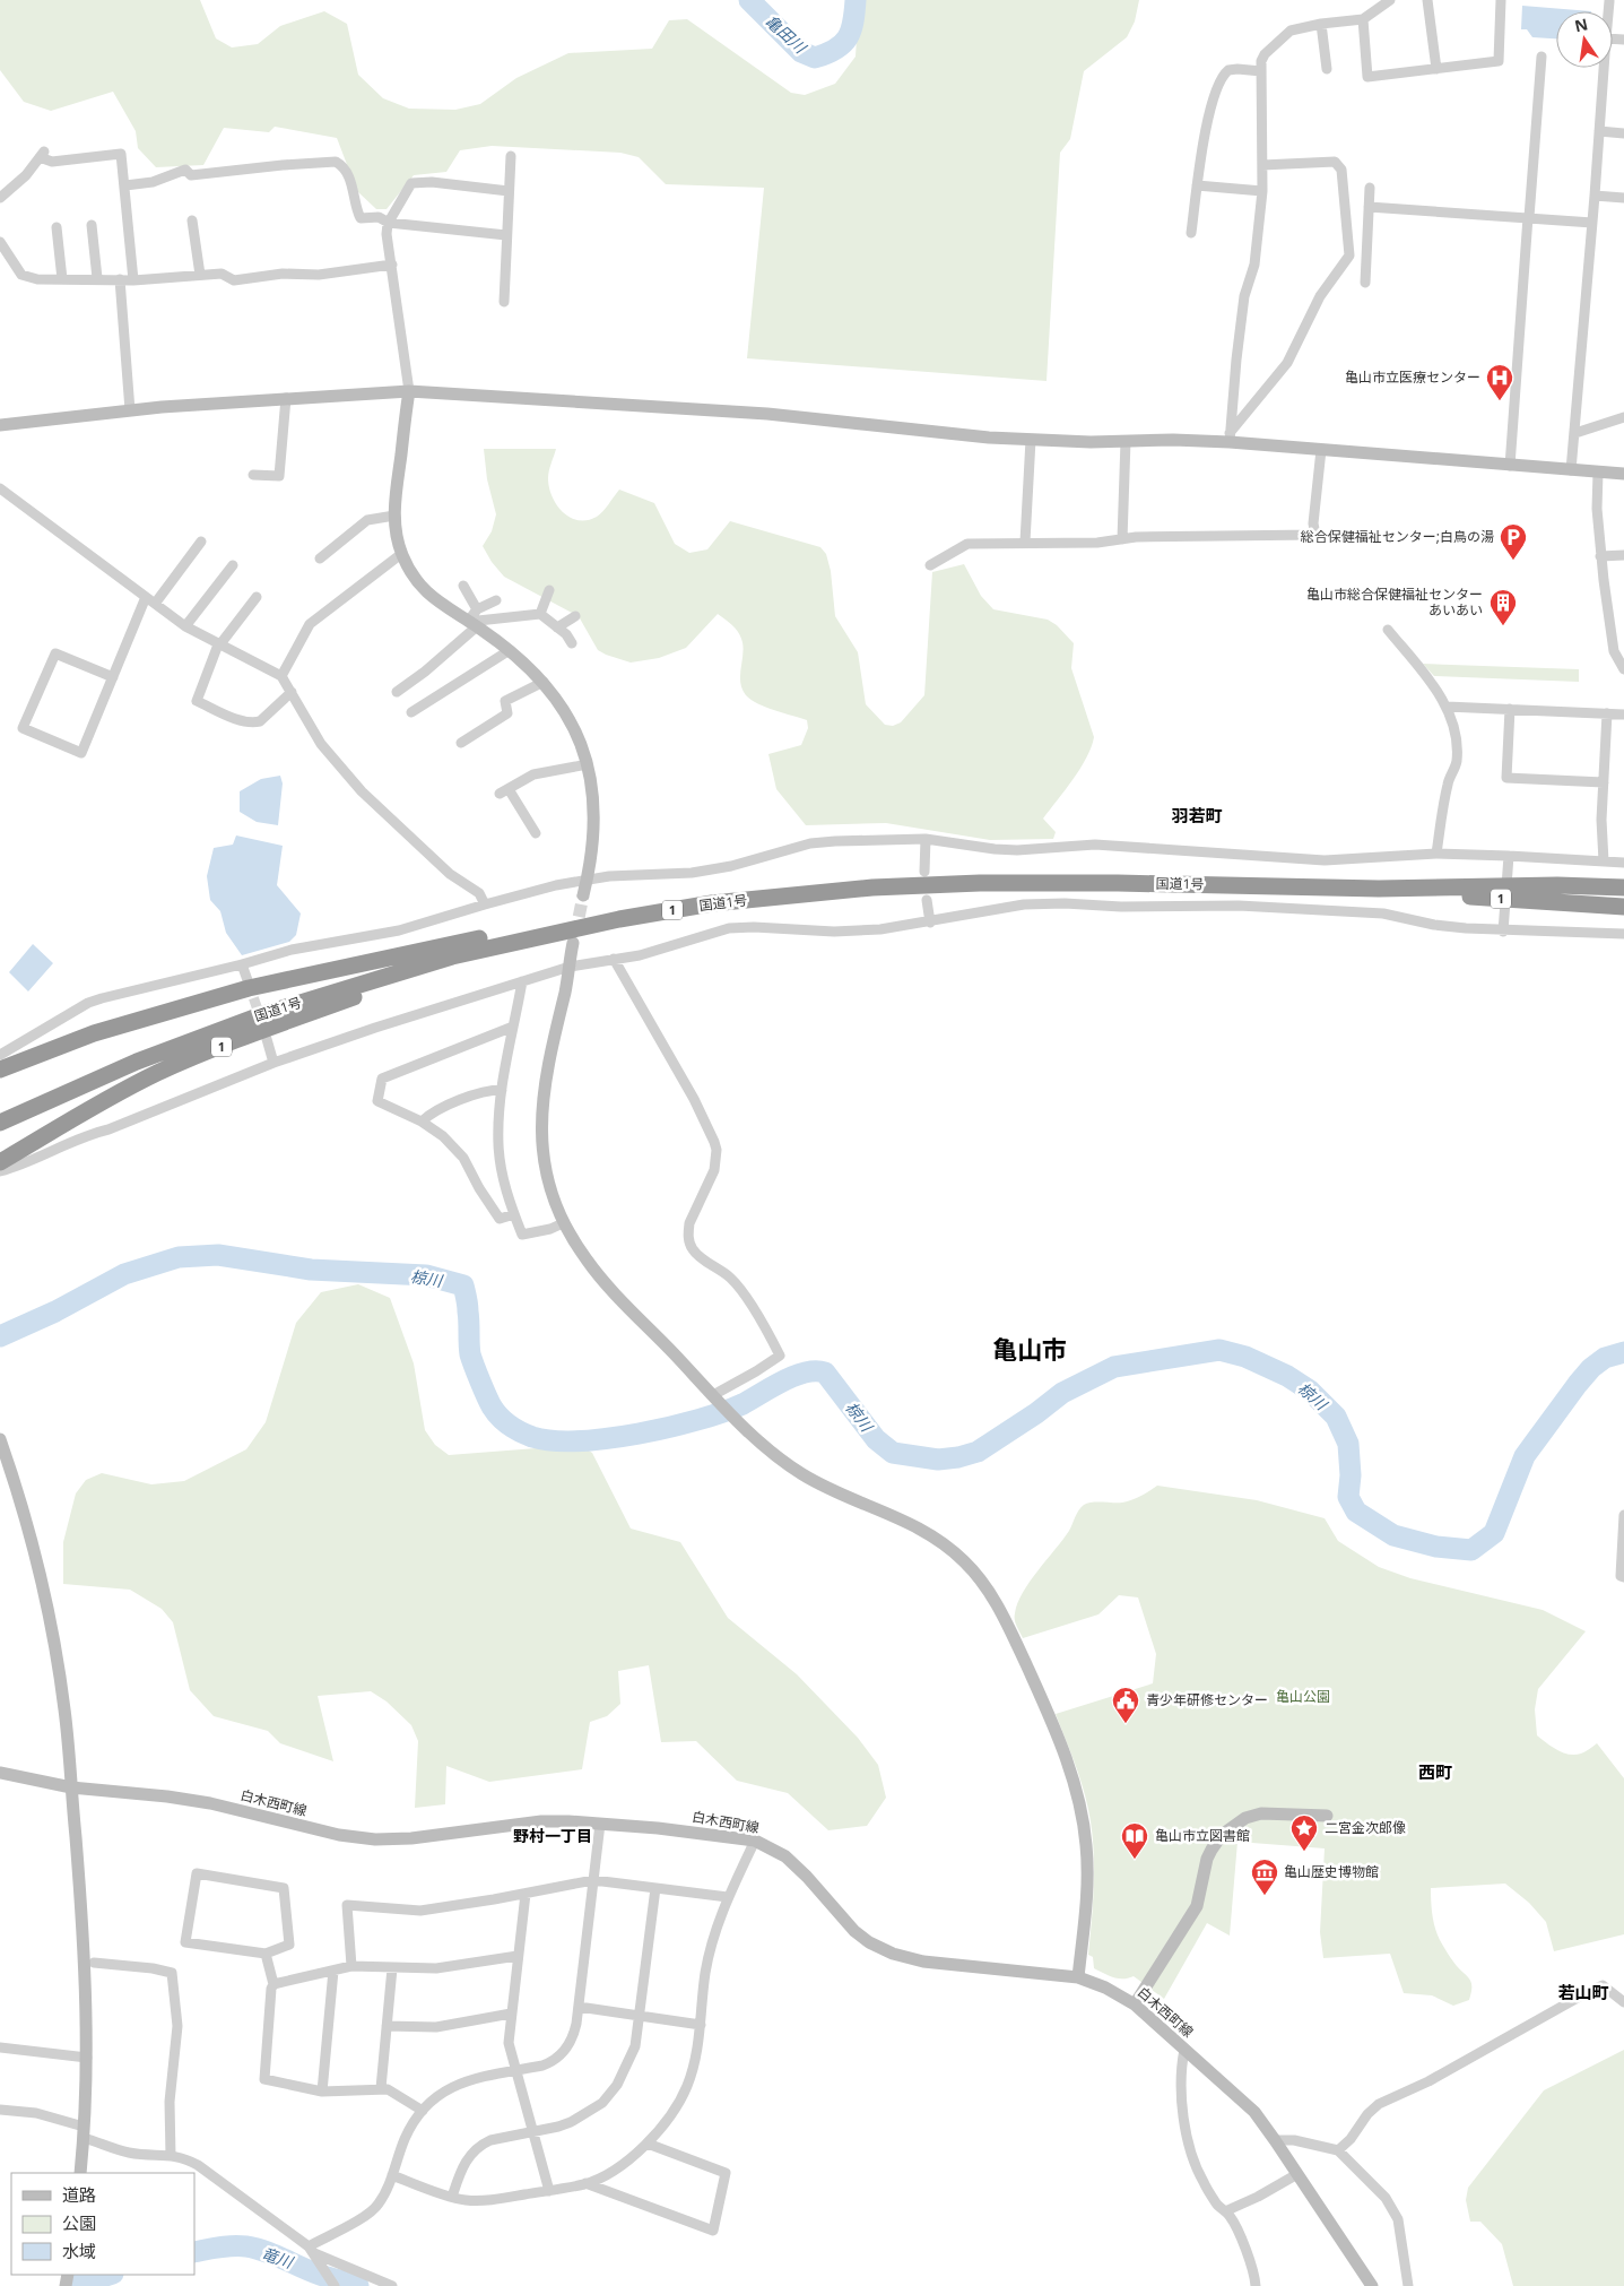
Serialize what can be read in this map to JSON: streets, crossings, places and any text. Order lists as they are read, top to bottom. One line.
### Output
{"streets":{"highway":["国道1号","1"],"street":["白木西町線"]},"crossings":[["国道1号","1"]],"districts":["羽若町","亀山市","西町","野村一丁目","若山町"],"water":["亀田川","椋川","竜川"],"parks":["亀山公園"],"places":{"hospital":["亀山市立医療センター"],"parking":["総合保健福祉センター;白鳥の湯"],"building":["亀山市総合保健福祉センター あいあい"],"public building":["青少年研修センター"],"place":["二宮金次郎像"],"library":["亀山市立図書館"],"museum":["亀山歴史博物館"]},"legend":["道路","公園","水域"],"north":"top"}
